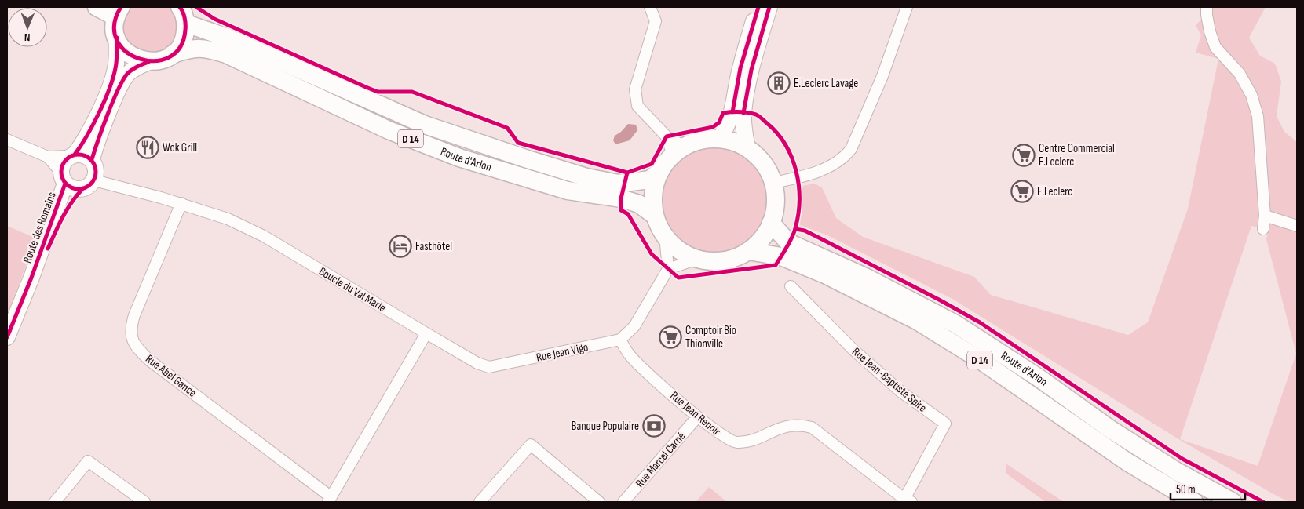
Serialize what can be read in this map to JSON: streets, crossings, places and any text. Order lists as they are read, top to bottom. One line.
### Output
{"streets":{"main road":["D 14","Route d'Arlon"],"street":["Route des Romains","Boucle du Val Marie","Rue Jean Vigo","Rue Abel Gance","Rue Jean-Baptiste Spire","Rue Jean Renoir","Rue Marcel Carné"]},"crossings":[["Route des Romains","Boucle du Val Marie"],["Boucle du Val Marie","Rue Jean Vigo"],["Boucle du Val Marie","Rue Abel Gance"],["Rue Jean Vigo","Rue Jean Renoir"],["Rue Jean-Baptiste Spire","Rue Jean Renoir"],["Rue Jean Renoir","Rue Marcel Carné"]],"places":{"building":["E.Leclerc Lavage"],"restaurant":["Wok Grill"],"supermarket":["Centre Commercial E.Leclerc","E.Leclerc","Comptoir Bio Thionville"],"hotel":["Fasthôtel"],"bank":["Banque Populaire"]},"scale_bar":"50 m","north":"bottom"}
